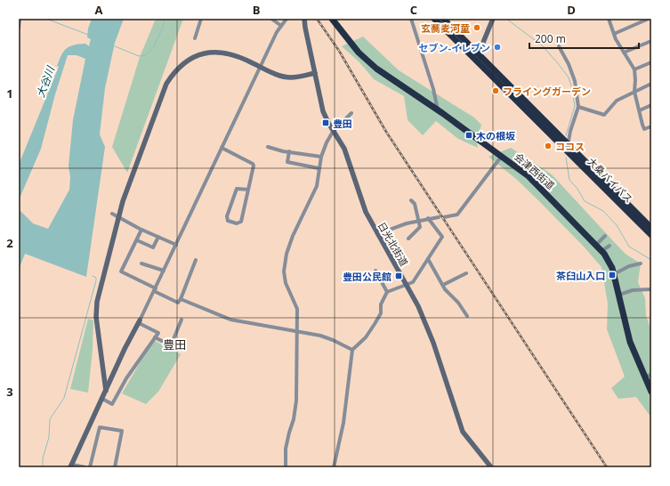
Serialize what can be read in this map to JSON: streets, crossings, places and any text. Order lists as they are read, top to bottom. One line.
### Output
{"streets":{"highway":["会津西街道","大桑バイパス"],"street":["日光北街道"]},"districts":["豊田"],"water":["大谷川"],"places":{"other":["玄蕎麦河童","セブン-イレブン","フライングガーデン","ココス"],"transit":["豊田","木の根坂","茶臼山入口","豊田公民館"]},"scale_bar":"200 m","grid":{"columns":["A","B","C","D"],"rows":["1","2","3"]}}
